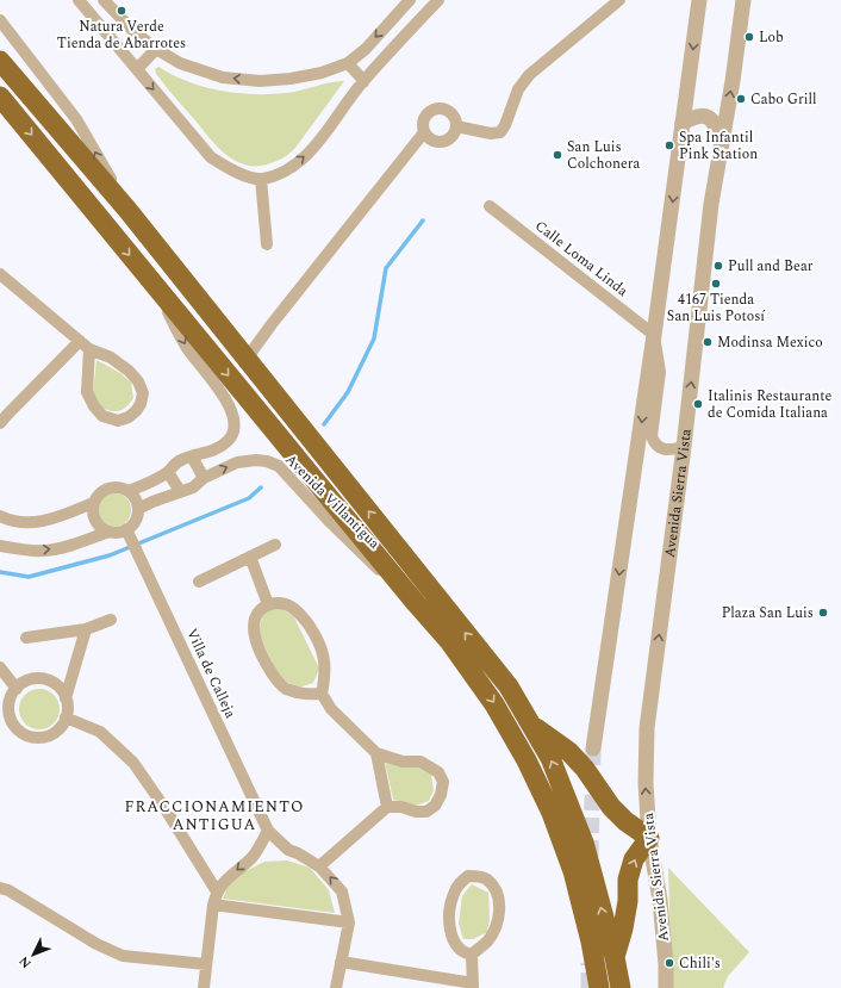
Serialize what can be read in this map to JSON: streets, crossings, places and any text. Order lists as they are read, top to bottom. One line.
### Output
{"streets":{"street":["Calle Loma Linda","Avenida Sierra Vista","Avenida Villantigua","Villa de Calleja"]},"crossings":[["Avenida Villantigua","Villa de Calleja"]],"one_way":["Avenida Villantigua"],"districts":["FRACCIONAMIENTO ANTIGUA"],"places":["Natura Verde Tienda de Abarrotes","Lob","Cabo Grill","Spa Infantil Pink Station","San Luis Colchonera","Pull and Bear","4167 Tienda San Luis Potosí","Modinsa Mexico","Italinis Restaurante de Comida Italiana","Plaza San Luis","Chili's"],"north":"bottom left"}
